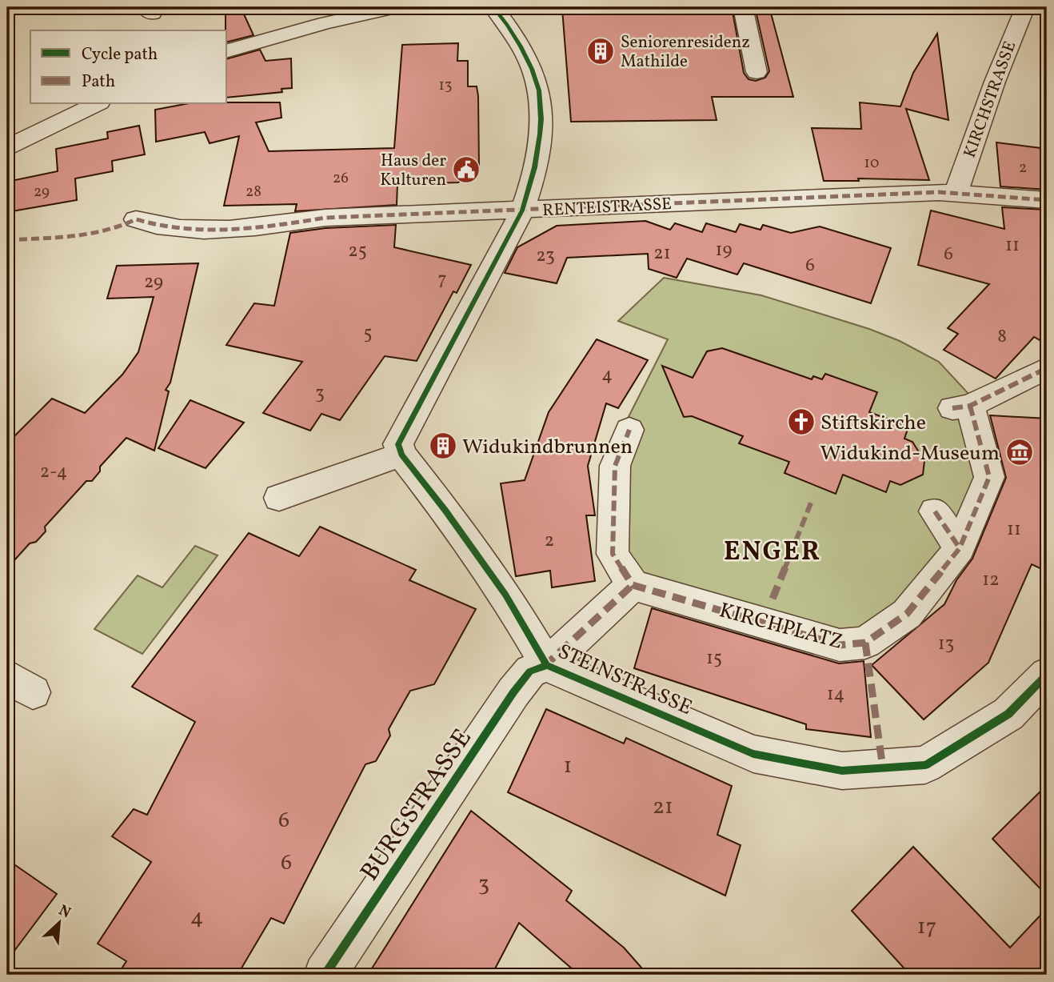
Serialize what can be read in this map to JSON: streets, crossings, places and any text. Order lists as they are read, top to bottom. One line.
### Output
{"streets":{"street":["KIRCHSTRASSE","RENTEISTRASSE","KIRCHPLATZ","STEINSTRASSE","BURGSTRASSE"]},"crossings":[["KIRCHSTRASSE","RENTEISTRASSE"],["STEINSTRASSE","BURGSTRASSE"]],"districts":["ENGER"],"places":{"building":["Seniorenresidenz Mathilde","Widukindbrunnen"],"public building":["Haus der Kulturen"],"church":["Stiftskirche"],"museum":["Widukind-Museum"]},"house_numbers":["13","10","2","26","29","28","11","19","25","21","6","23","6","7","29","5","8","4","3","2-4","11","2","12","13","15","14","1","21","6","6","3","4","17"],"legend":["Cycle path","Path"],"north":"top right"}
